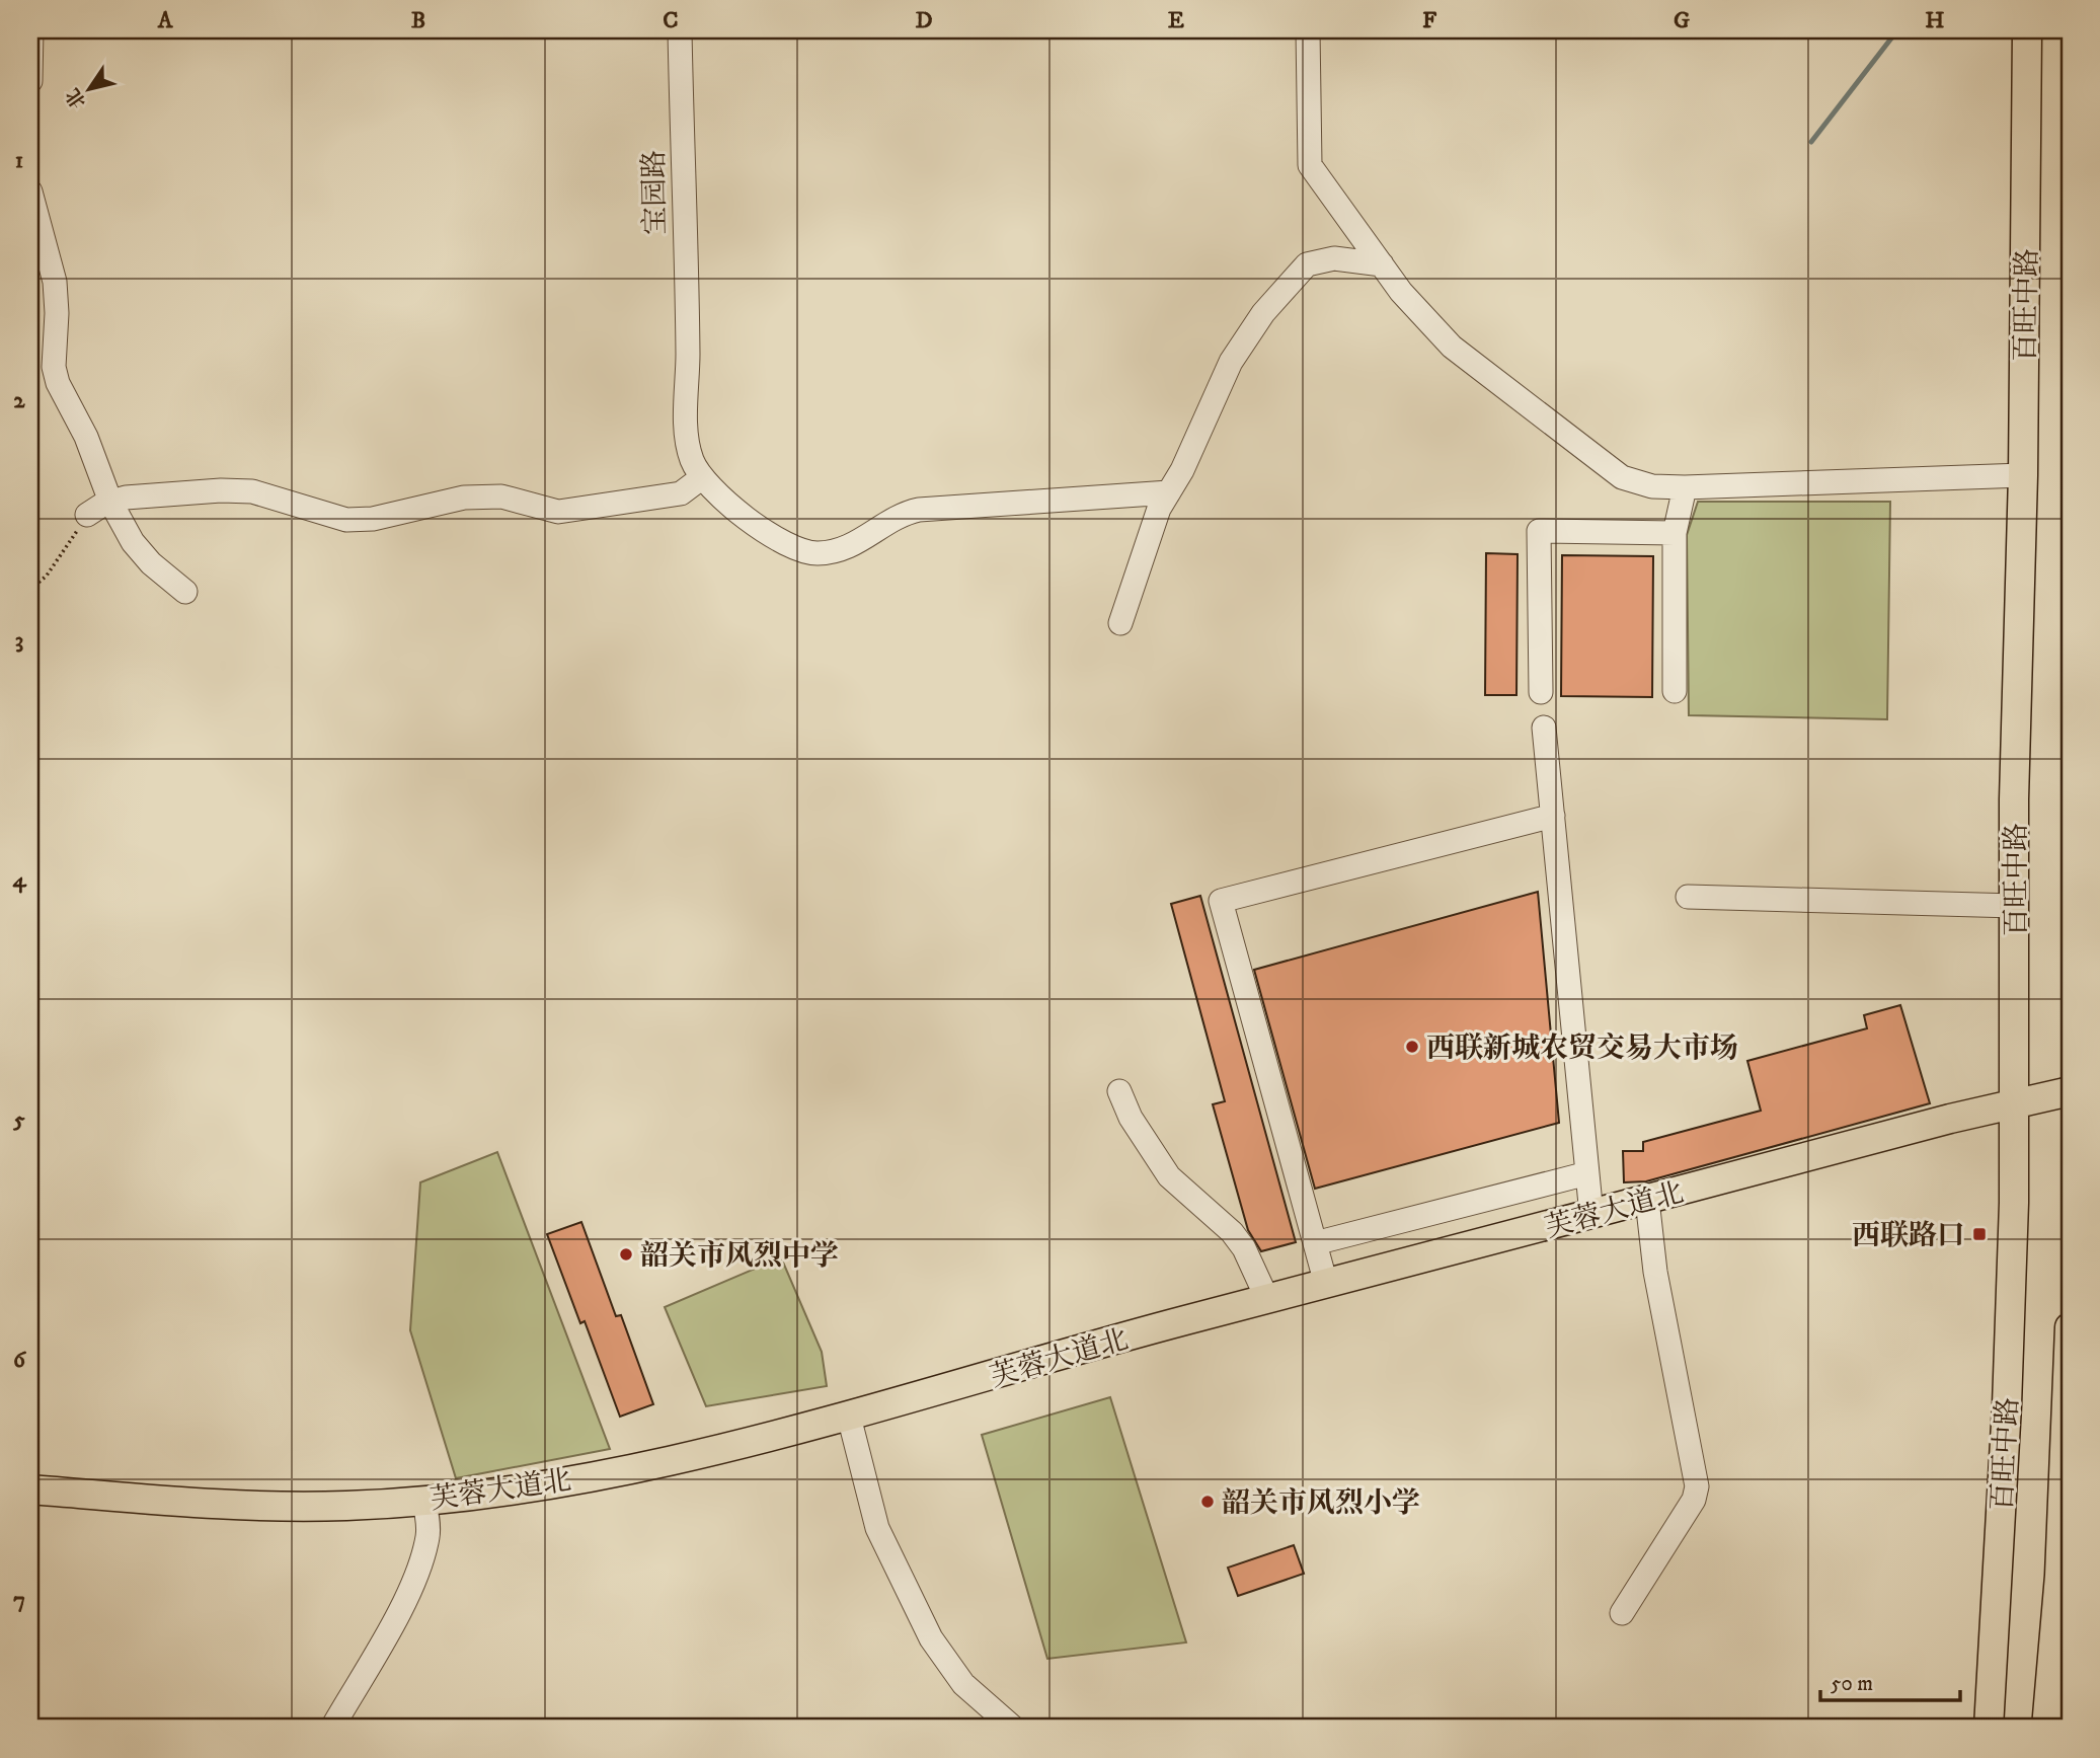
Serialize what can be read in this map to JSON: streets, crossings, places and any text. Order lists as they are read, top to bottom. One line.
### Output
{"streets":{"main road":["百旺中路","芙蓉大道北"],"street":["宝园路"]},"crossings":[["百旺中路","芙蓉大道北"]],"places":{"other":["西联新城农贸交易大市场","韶关市风烈中学","韶关市风烈小学"],"transit":["西联路口"]},"scale_bar":"50 m","north":"bottom left","grid":{"columns":["A","B","C","D","E","F","G","H"],"rows":["1","2","3","4","5","6","7"]}}
